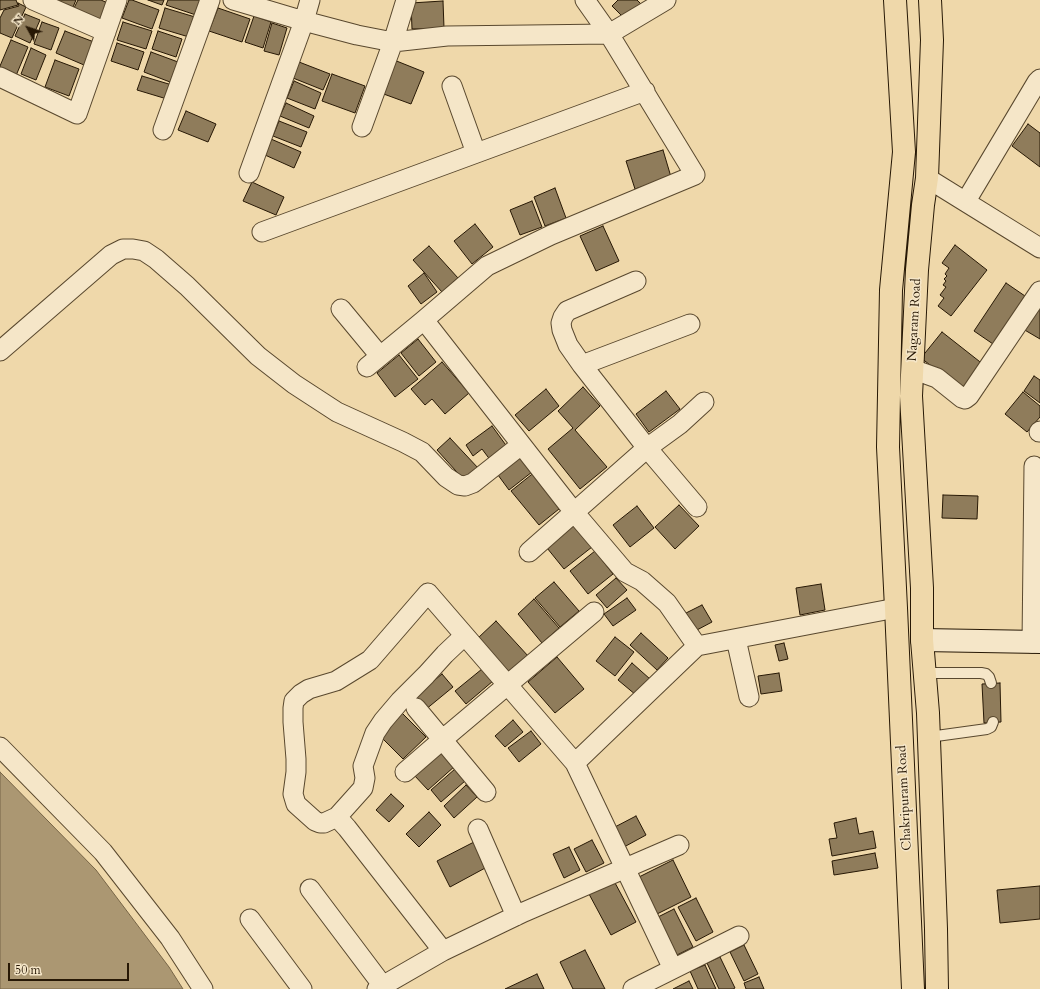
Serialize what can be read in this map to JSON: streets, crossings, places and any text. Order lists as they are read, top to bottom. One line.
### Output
{"streets":{"main road":["Nagaram Road","Chakripuram Road"]},"crossings":[["Nagaram Road","Chakripuram Road"]],"scale_bar":"50 m","north":"top left"}
